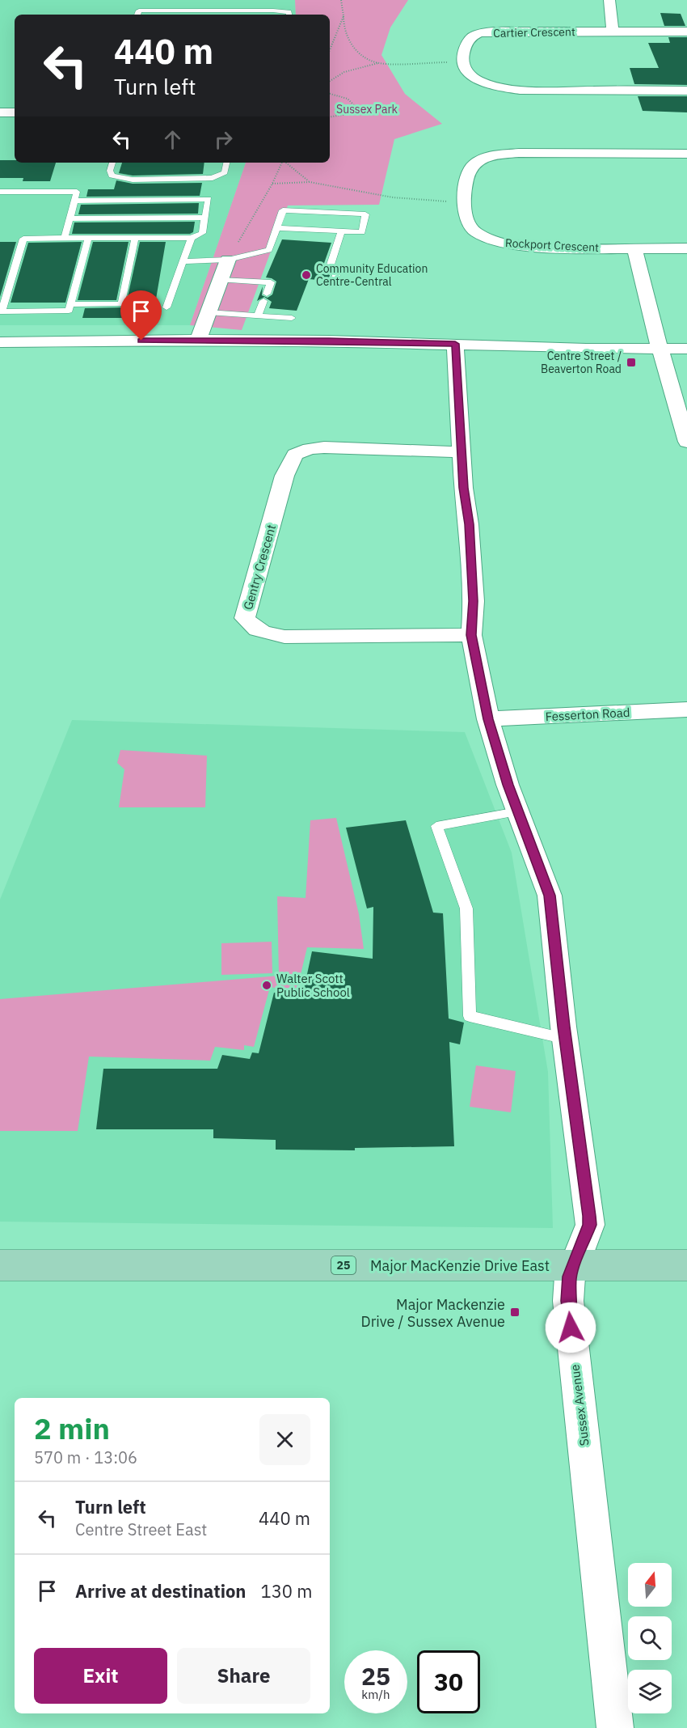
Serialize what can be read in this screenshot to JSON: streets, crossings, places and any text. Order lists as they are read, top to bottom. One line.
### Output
{"streets":{"main road":["25","Major MacKenzie Drive East"],"street":["Cartier Crescent","Rockport Crescent","Gentry Crescent","Fesserton Road","Sussex Avenue"]},"crossings":[["Gentry Crescent","Sussex Avenue"],["Fesserton Road","Sussex Avenue"],["Major MacKenzie Drive East","Sussex Avenue"]],"parks":["Sussex Park"],"places":{"other":["Community Education Centre-Central","Walter Scott Public School"],"transit":["Centre Street / Beaverton Road","Major Mackenzie Drive / Sussex Avenue"]},"north":"top","page":{"turn":["440 m","Turn left"],"heading":["2 min","570 m · 13:06"],"list":[{"name":"Turn left","note":"Centre Street East","value":"440 m"},{"name":"Arrive at destination","value":"130 m"}],"buttons":["Exit","Share"],"speed":"25 km/h","limit":"30"}}
